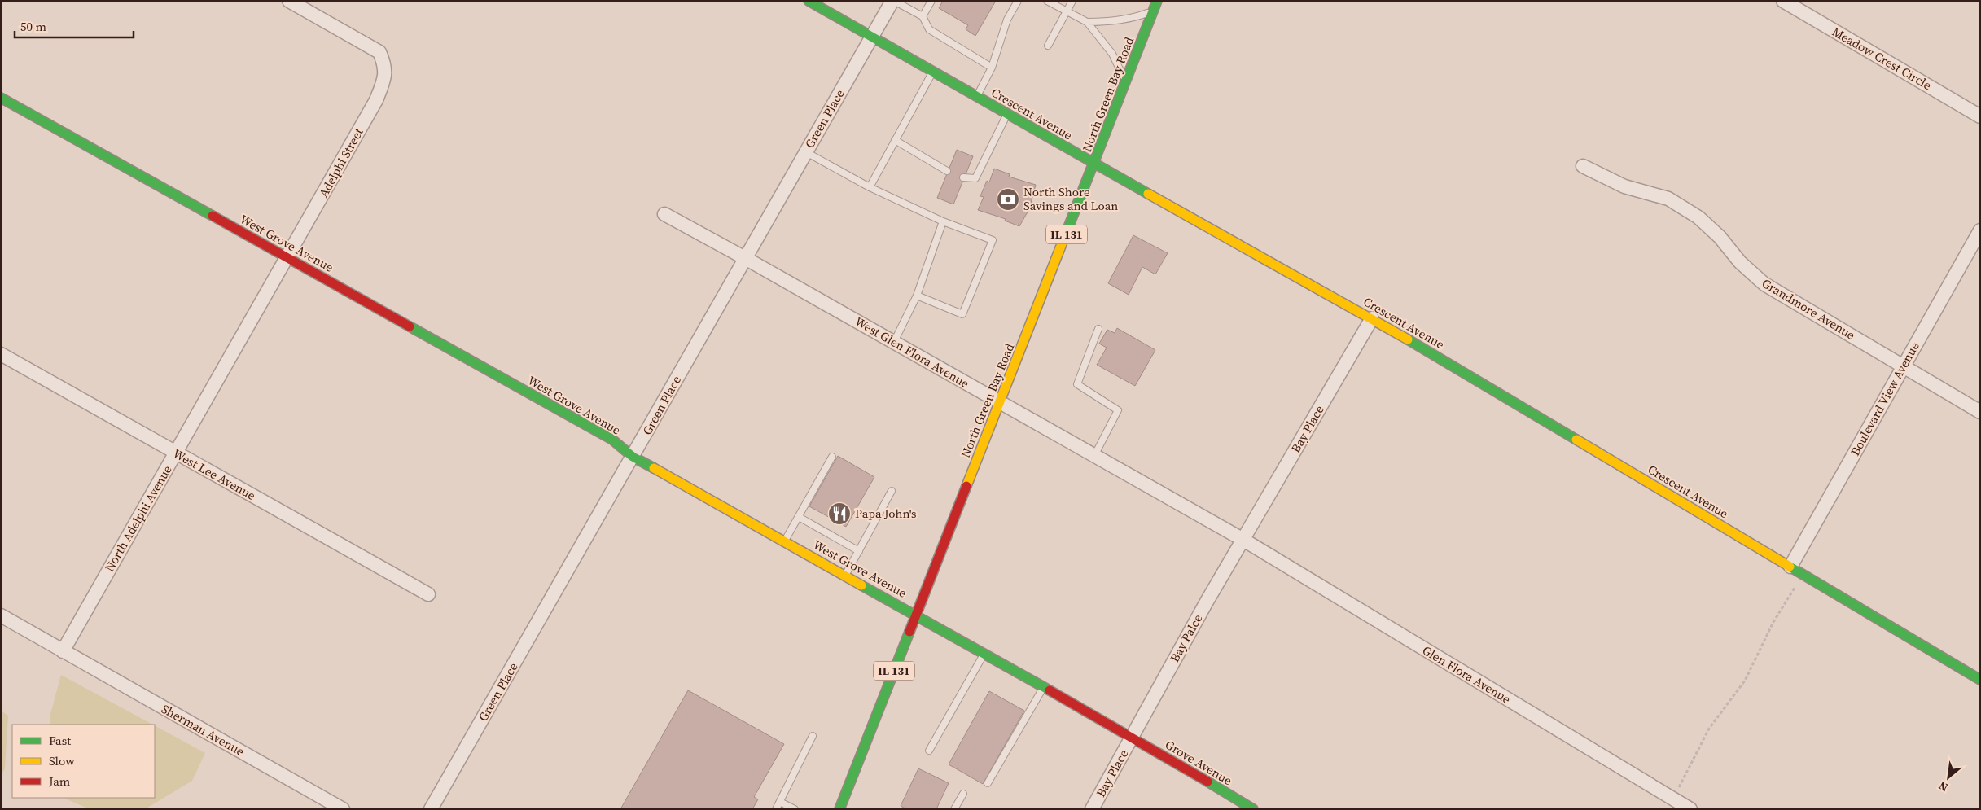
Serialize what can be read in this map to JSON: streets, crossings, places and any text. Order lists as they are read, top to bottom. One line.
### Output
{"streets":{"street":["Meadow Crest Circle","North Green Bay Road","Crescent Avenue","Green Place","Adelphi Street","IL 131","West Grove Avenue","Grandmore Avenue","West Glen Flora Avenue","Boulevard View Avenue","Bay Place","West Lee Avenue","North Adelphi Avenue","Bay Palce","Glen Flora Avenue","Sherman Avenue","Grove Avenue"]},"crossings":[["North Green Bay Road","Crescent Avenue"],["North Green Bay Road","West Grove Avenue"],["North Green Bay Road","West Glen Flora Avenue"],["Crescent Avenue","Green Place"],["Crescent Avenue","Boulevard View Avenue"],["Crescent Avenue","Bay Place"],["Green Place","West Grove Avenue"],["Green Place","West Glen Flora Avenue"],["Adelphi Street","West Grove Avenue"],["Adelphi Street","North Adelphi Avenue"],["West Grove Avenue","Bay Place"],["West Grove Avenue","North Adelphi Avenue"],["West Grove Avenue","Bay Palce"],["West Grove Avenue","Grove Avenue"],["Grandmore Avenue","Boulevard View Avenue"],["West Glen Flora Avenue","Bay Place"],["West Glen Flora Avenue","Bay Palce"],["West Glen Flora Avenue","Glen Flora Avenue"],["Bay Place","Bay Palce"],["Bay Place","Glen Flora Avenue"],["Bay Place","Grove Avenue"],["West Lee Avenue","North Adelphi Avenue"],["North Adelphi Avenue","Sherman Avenue"],["Bay Palce","Glen Flora Avenue"],["Bay Palce","Grove Avenue"]],"places":{"bank":["North Shore Savings and Loan"],"restaurant":["Papa John's"]},"legend":["Fast","Slow","Jam"],"scale_bar":"50 m","north":"bottom left"}
